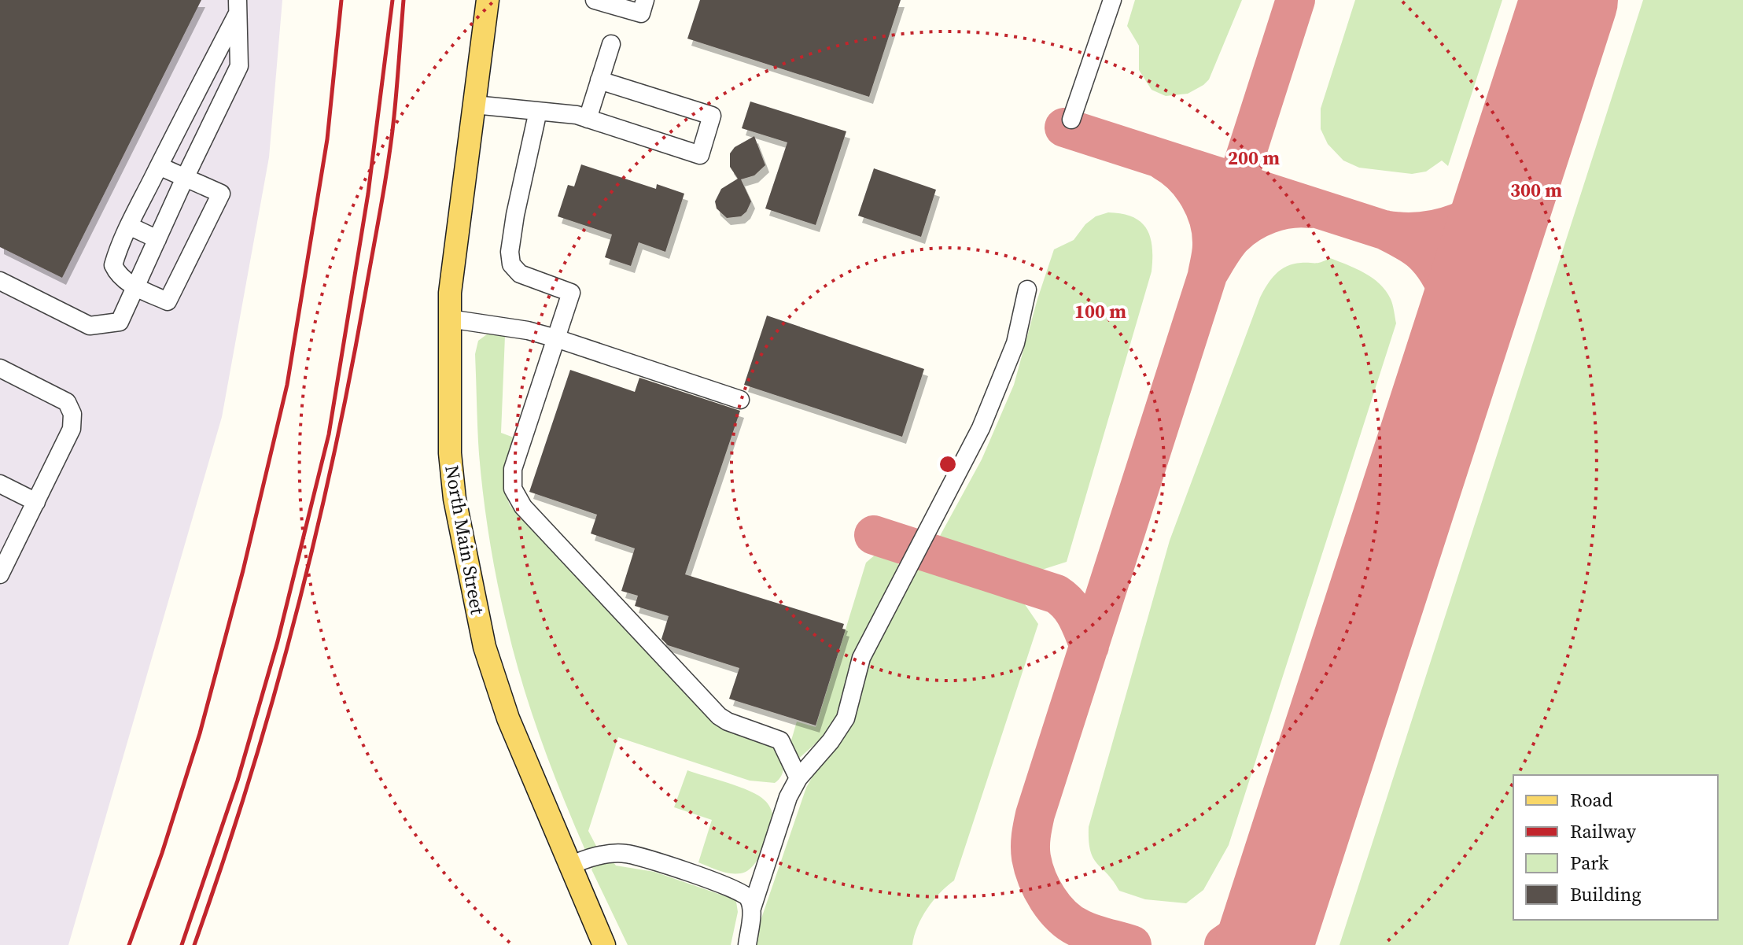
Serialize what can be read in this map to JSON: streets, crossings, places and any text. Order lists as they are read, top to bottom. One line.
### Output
{"streets":{"main road":["North Main Street"]},"legend":["Road","Railway","Park","Building"],"rings":["200 m","300 m","100 m"]}
